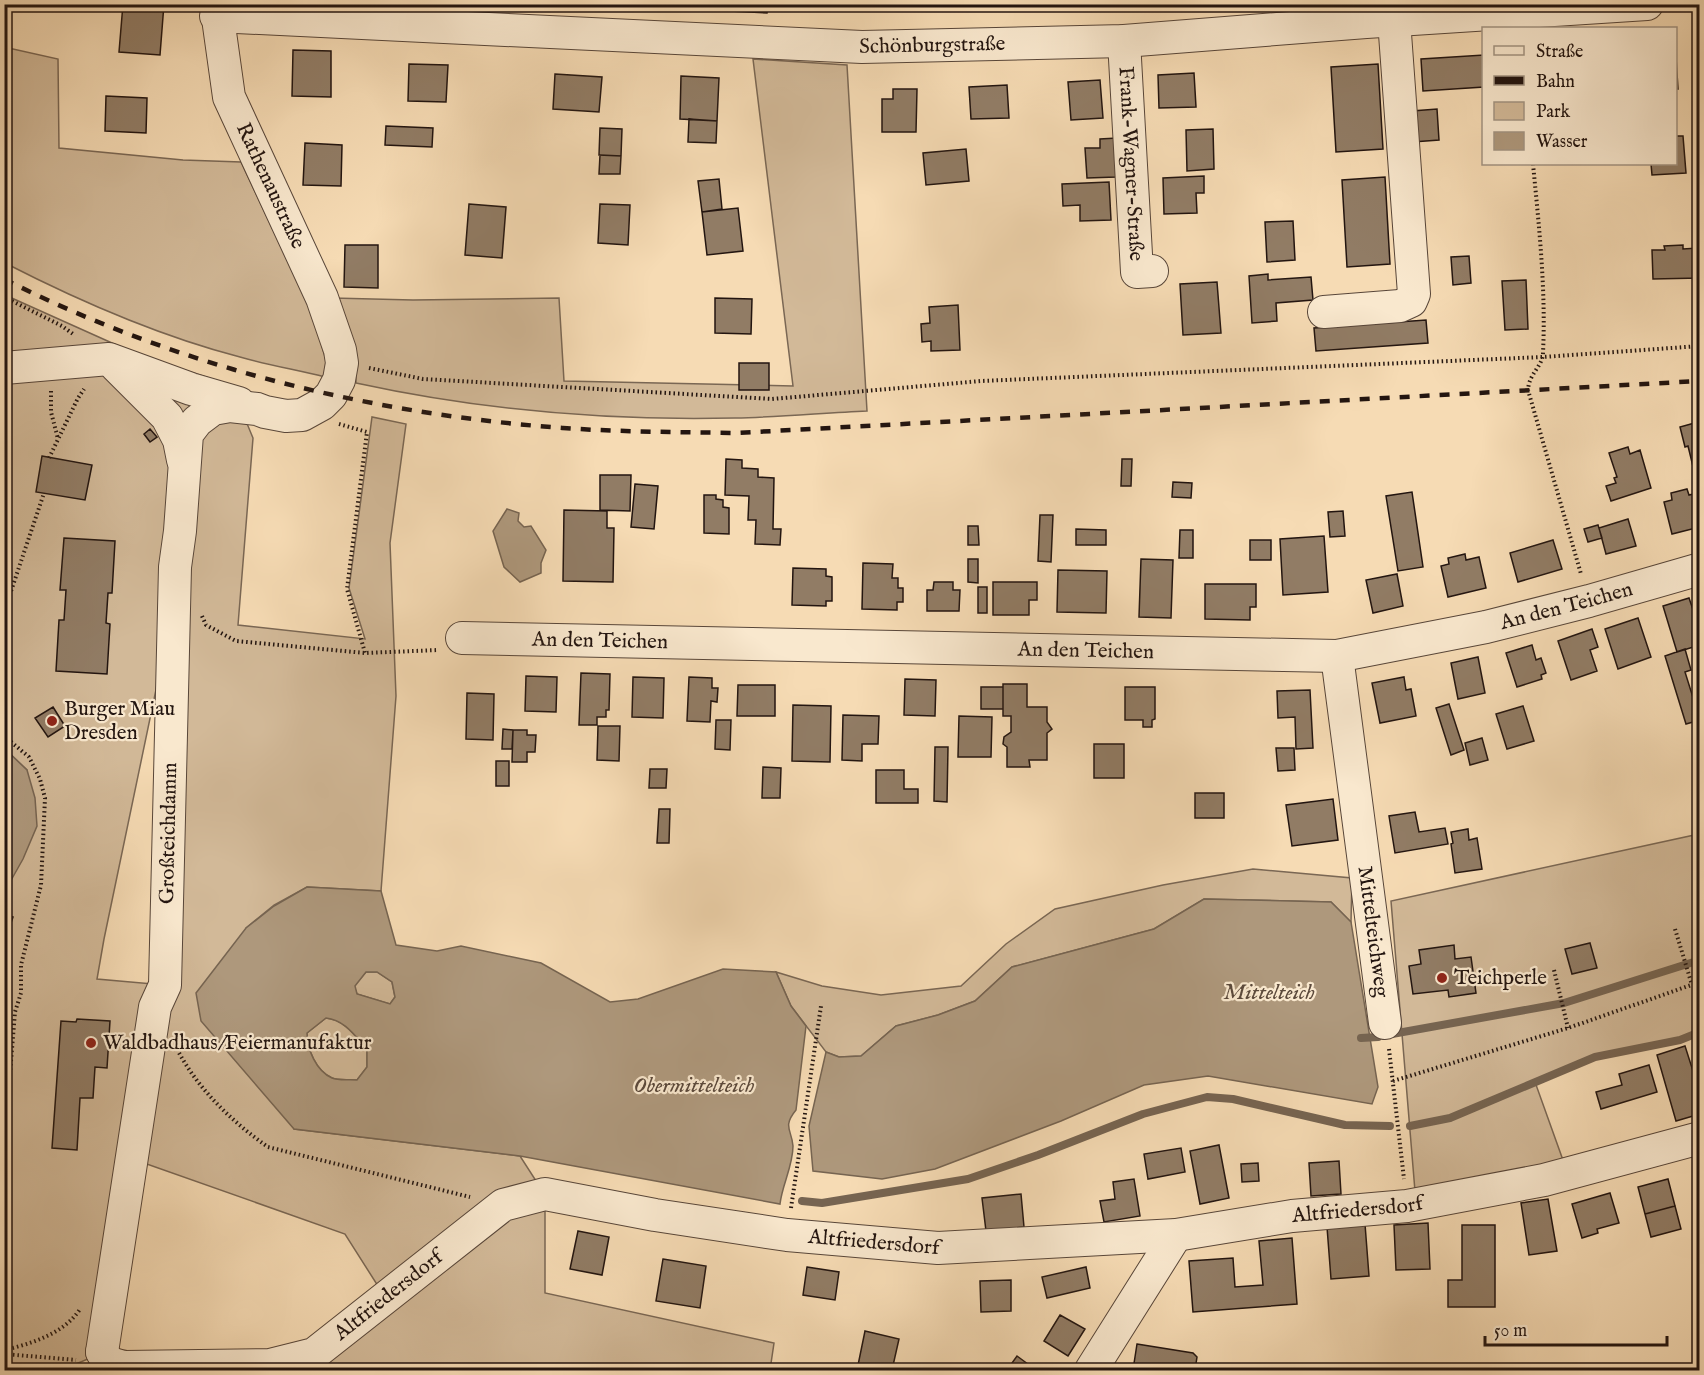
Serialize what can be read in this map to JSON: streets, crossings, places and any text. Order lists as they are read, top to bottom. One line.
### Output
{"streets":{"street":["Schönburgstraße","Frank-Wagner-Straße","Rathenaustraße","An den Teichen","Großteichdamm","Mittelteichweg","Altfriedersdorf"]},"crossings":[["Schönburgstraße","Frank-Wagner-Straße"],["Schönburgstraße","Rathenaustraße"],["An den Teichen","Mittelteichweg"],["Großteichdamm","Altfriedersdorf"],["Mittelteichweg","Altfriedersdorf"]],"water":["Mittelteich","Obermittelteich"],"places":["Burger Miau Dresden","Teichperle","Waldbadhaus/Feiermanufaktur"],"legend":["Straße","Bahn","Park","Wasser"],"scale_bar":"50 m"}
